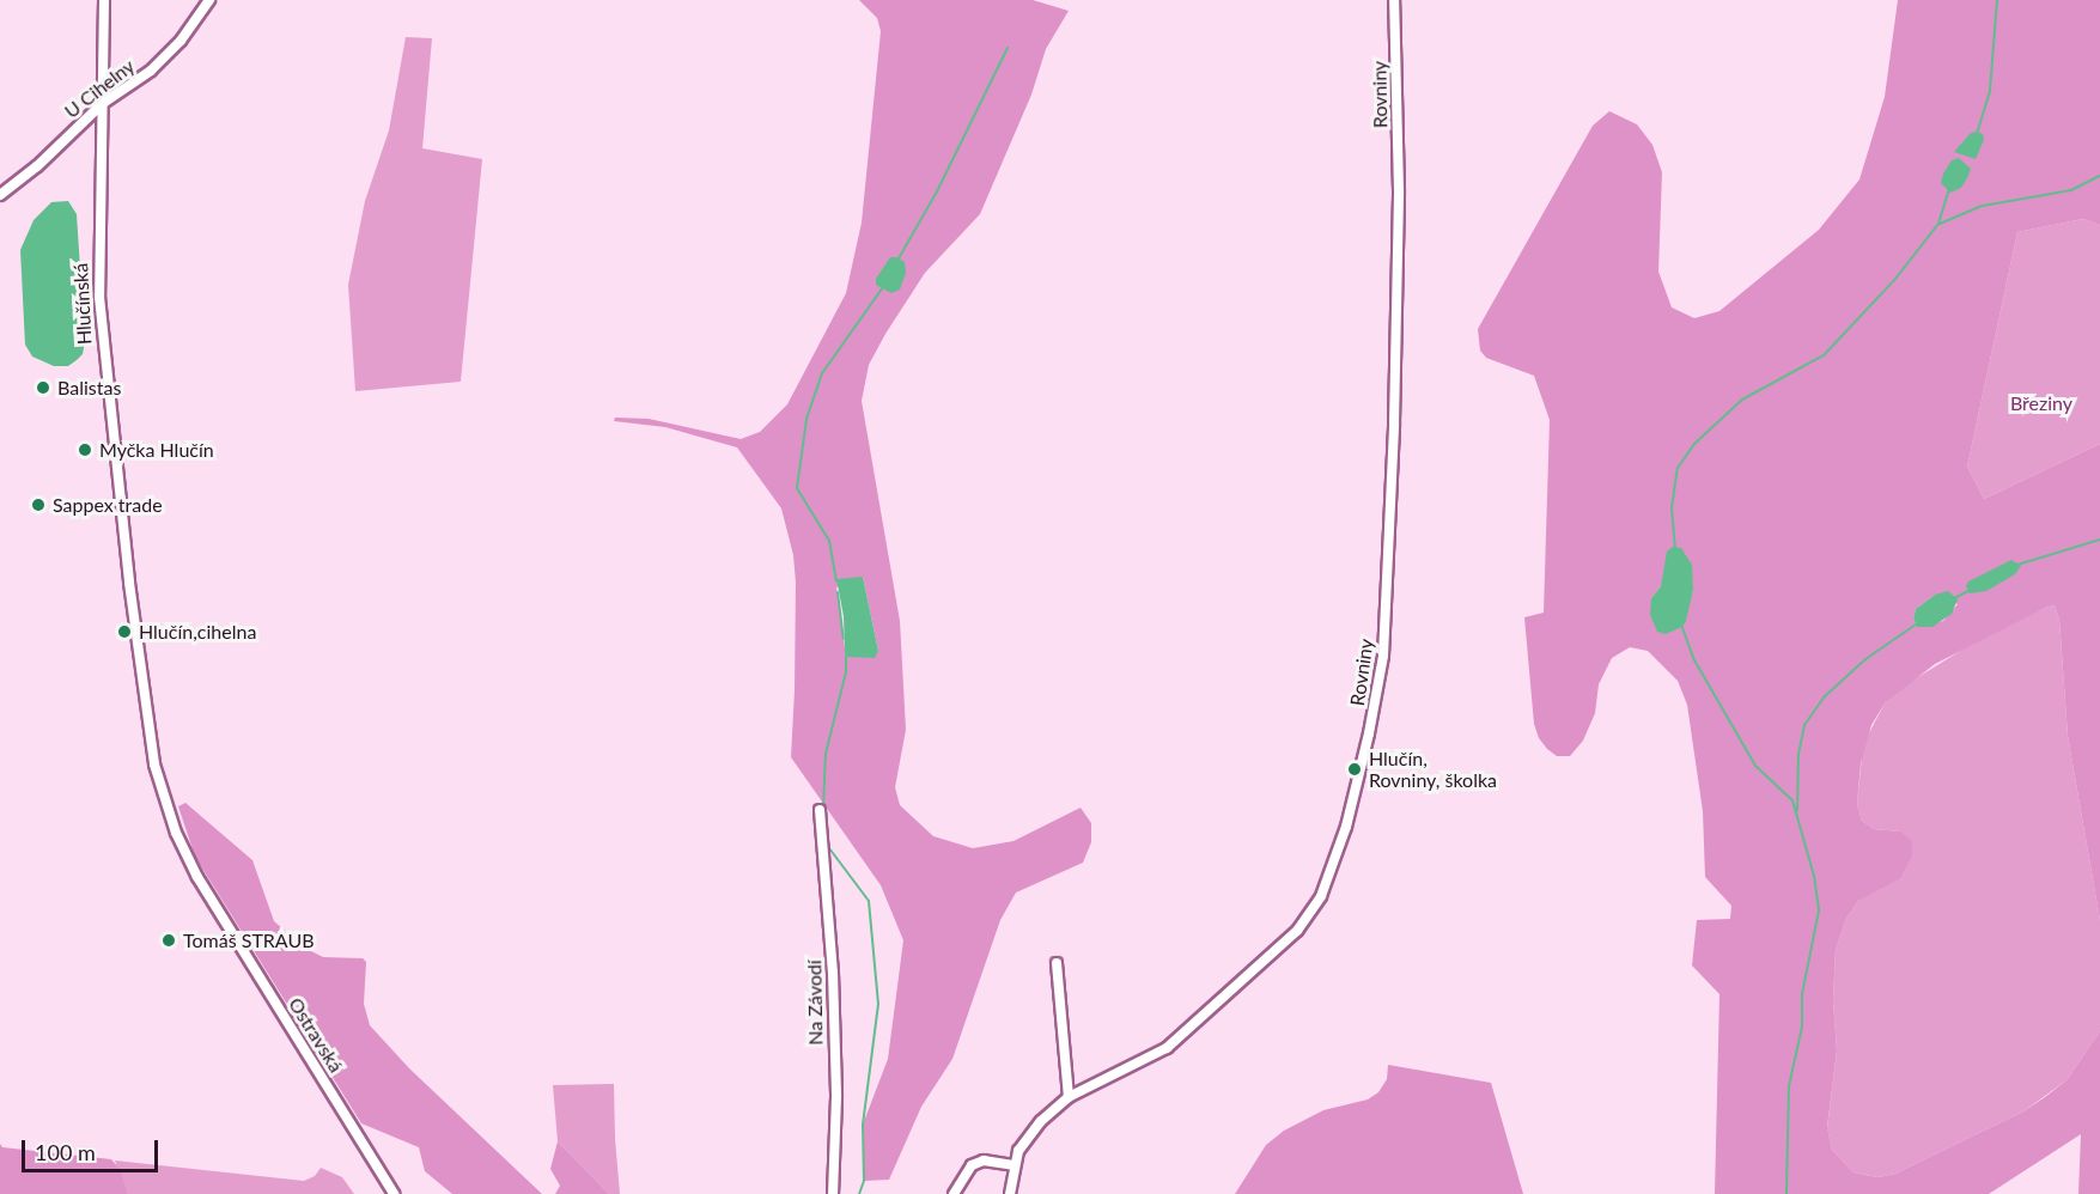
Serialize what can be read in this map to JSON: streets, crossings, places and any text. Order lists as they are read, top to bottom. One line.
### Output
{"streets":{"street":["U Cihelny","Rovniny","Hlučínská","Na Závodí","Ostravská"]},"crossings":[["U Cihelny","Hlučínská"],["Hlučínská","Ostravská"]],"parks":["Březiny"],"places":["Balistas","Myčka Hlučín","Sappex trade","Hlučín,cihelna","Hlučín, Rovniny, školka","Tomáš STRAUB"],"scale_bar":"100 m"}
